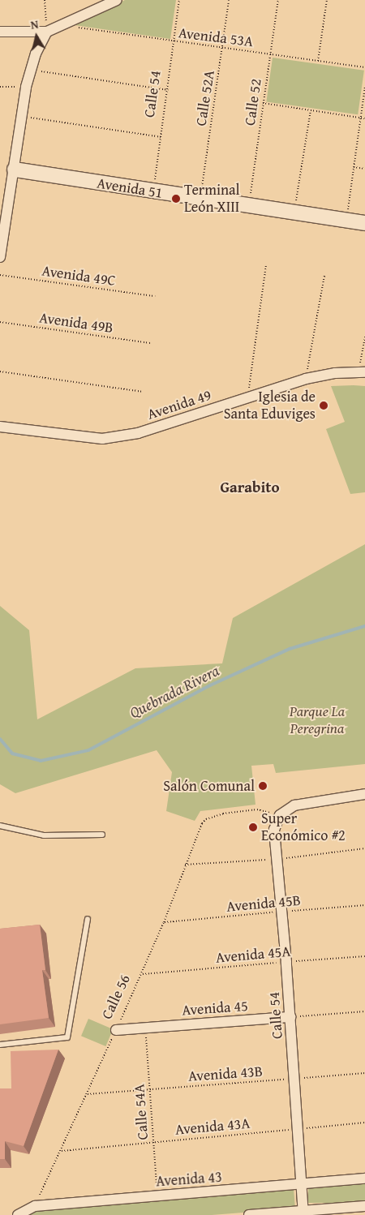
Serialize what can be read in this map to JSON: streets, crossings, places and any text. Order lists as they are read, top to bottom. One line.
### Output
{"streets":{"street":["Calle 54","Avenida 51","Avenida 49","Avenida 45","Avenida 43"],"path":["Avenida 53A","Calle 52A","Calle 52","Avenida 49C","Avenida 49B","Avenida 45B","Avenida 45A","Calle 56","Avenida 43B","Calle 54A","Avenida 43A"]},"crossings":[["Avenida 53A","Calle 54"],["Avenida 53A","Calle 52A"],["Avenida 53A","Calle 52"],["Calle 54","Avenida 51"],["Calle 54","Avenida 45B"],["Calle 54","Avenida 45A"],["Calle 54","Calle 56"],["Calle 54","Avenida 45"],["Calle 54","Avenida 43B"],["Calle 54","Avenida 43A"],["Calle 54","Avenida 43"],["Calle 52A","Avenida 51"],["Calle 52","Avenida 51"],["Avenida 45B","Calle 56"],["Avenida 45A","Calle 56"],["Calle 56","Avenida 45"],["Calle 56","Avenida 43B"],["Calle 56","Avenida 43A"],["Avenida 45","Calle 54A"],["Avenida 43B","Calle 54A"],["Calle 54A","Avenida 43A"],["Calle 54A","Avenida 43"]],"districts":["Garabito"],"water":["Quebrada Rivera"],"parks":["Parque La Peregrina"],"places":["Terminal León XIII","Iglesia de Santa Eduviges","Salón Comunal","Super Económico #2"],"north":"top"}
